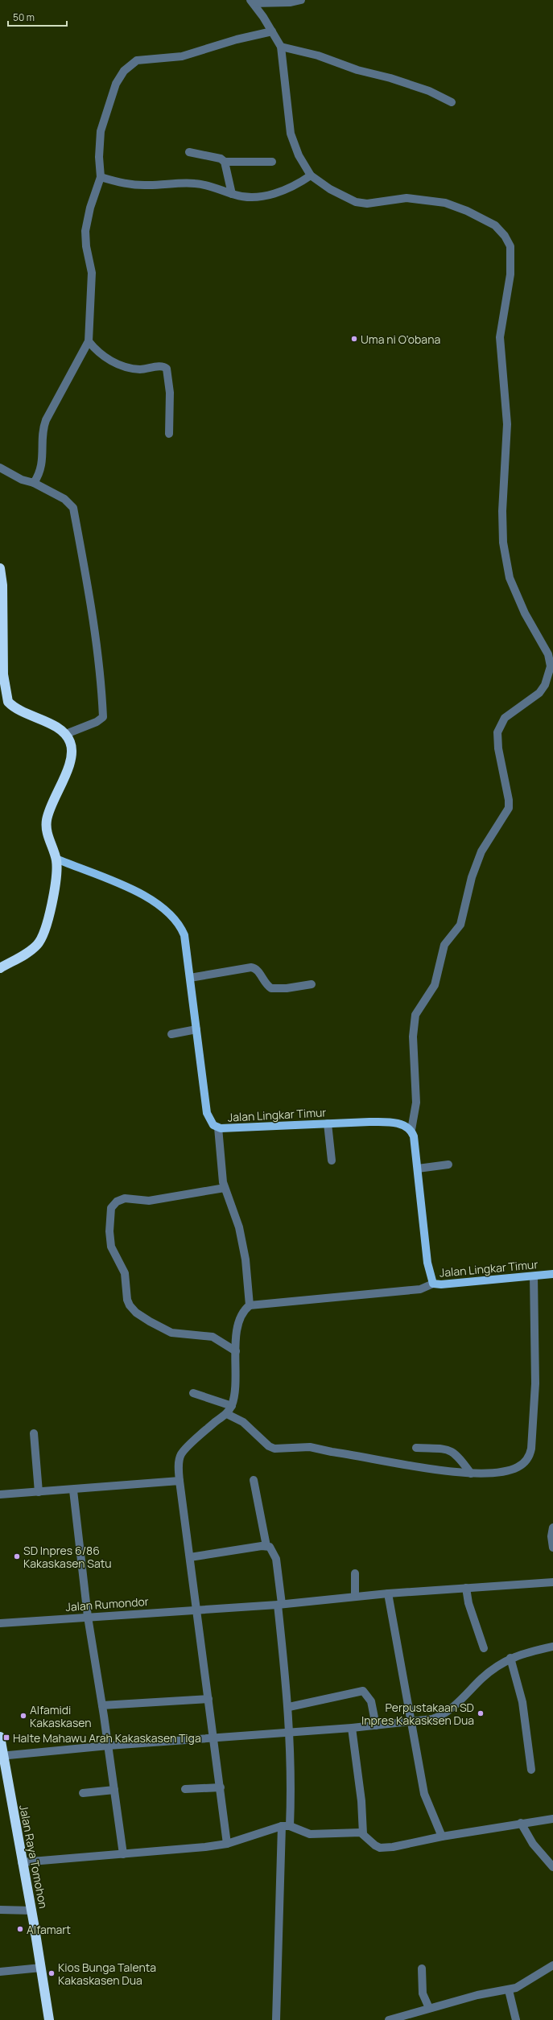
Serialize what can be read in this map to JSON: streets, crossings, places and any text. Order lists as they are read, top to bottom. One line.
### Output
{"streets":{"highway":["Jalan Raya Tomohon"],"main road":["Jalan Lingkar Timur"],"street":["Jalan Rumondor"]},"places":{"other":["Uma ni O'obana","SD Inpres 6/86 Kakaskasen Satu","Perpustakaan SD Inpres Kakasksen Dua","Alfamidi Kakaskasen","Alfamart","Kios Bunga Talenta Kakaskasen Dua"],"transit":["Halte Mahawu Arah Kakaskasen Tiga"]},"scale_bar":"50 m"}
